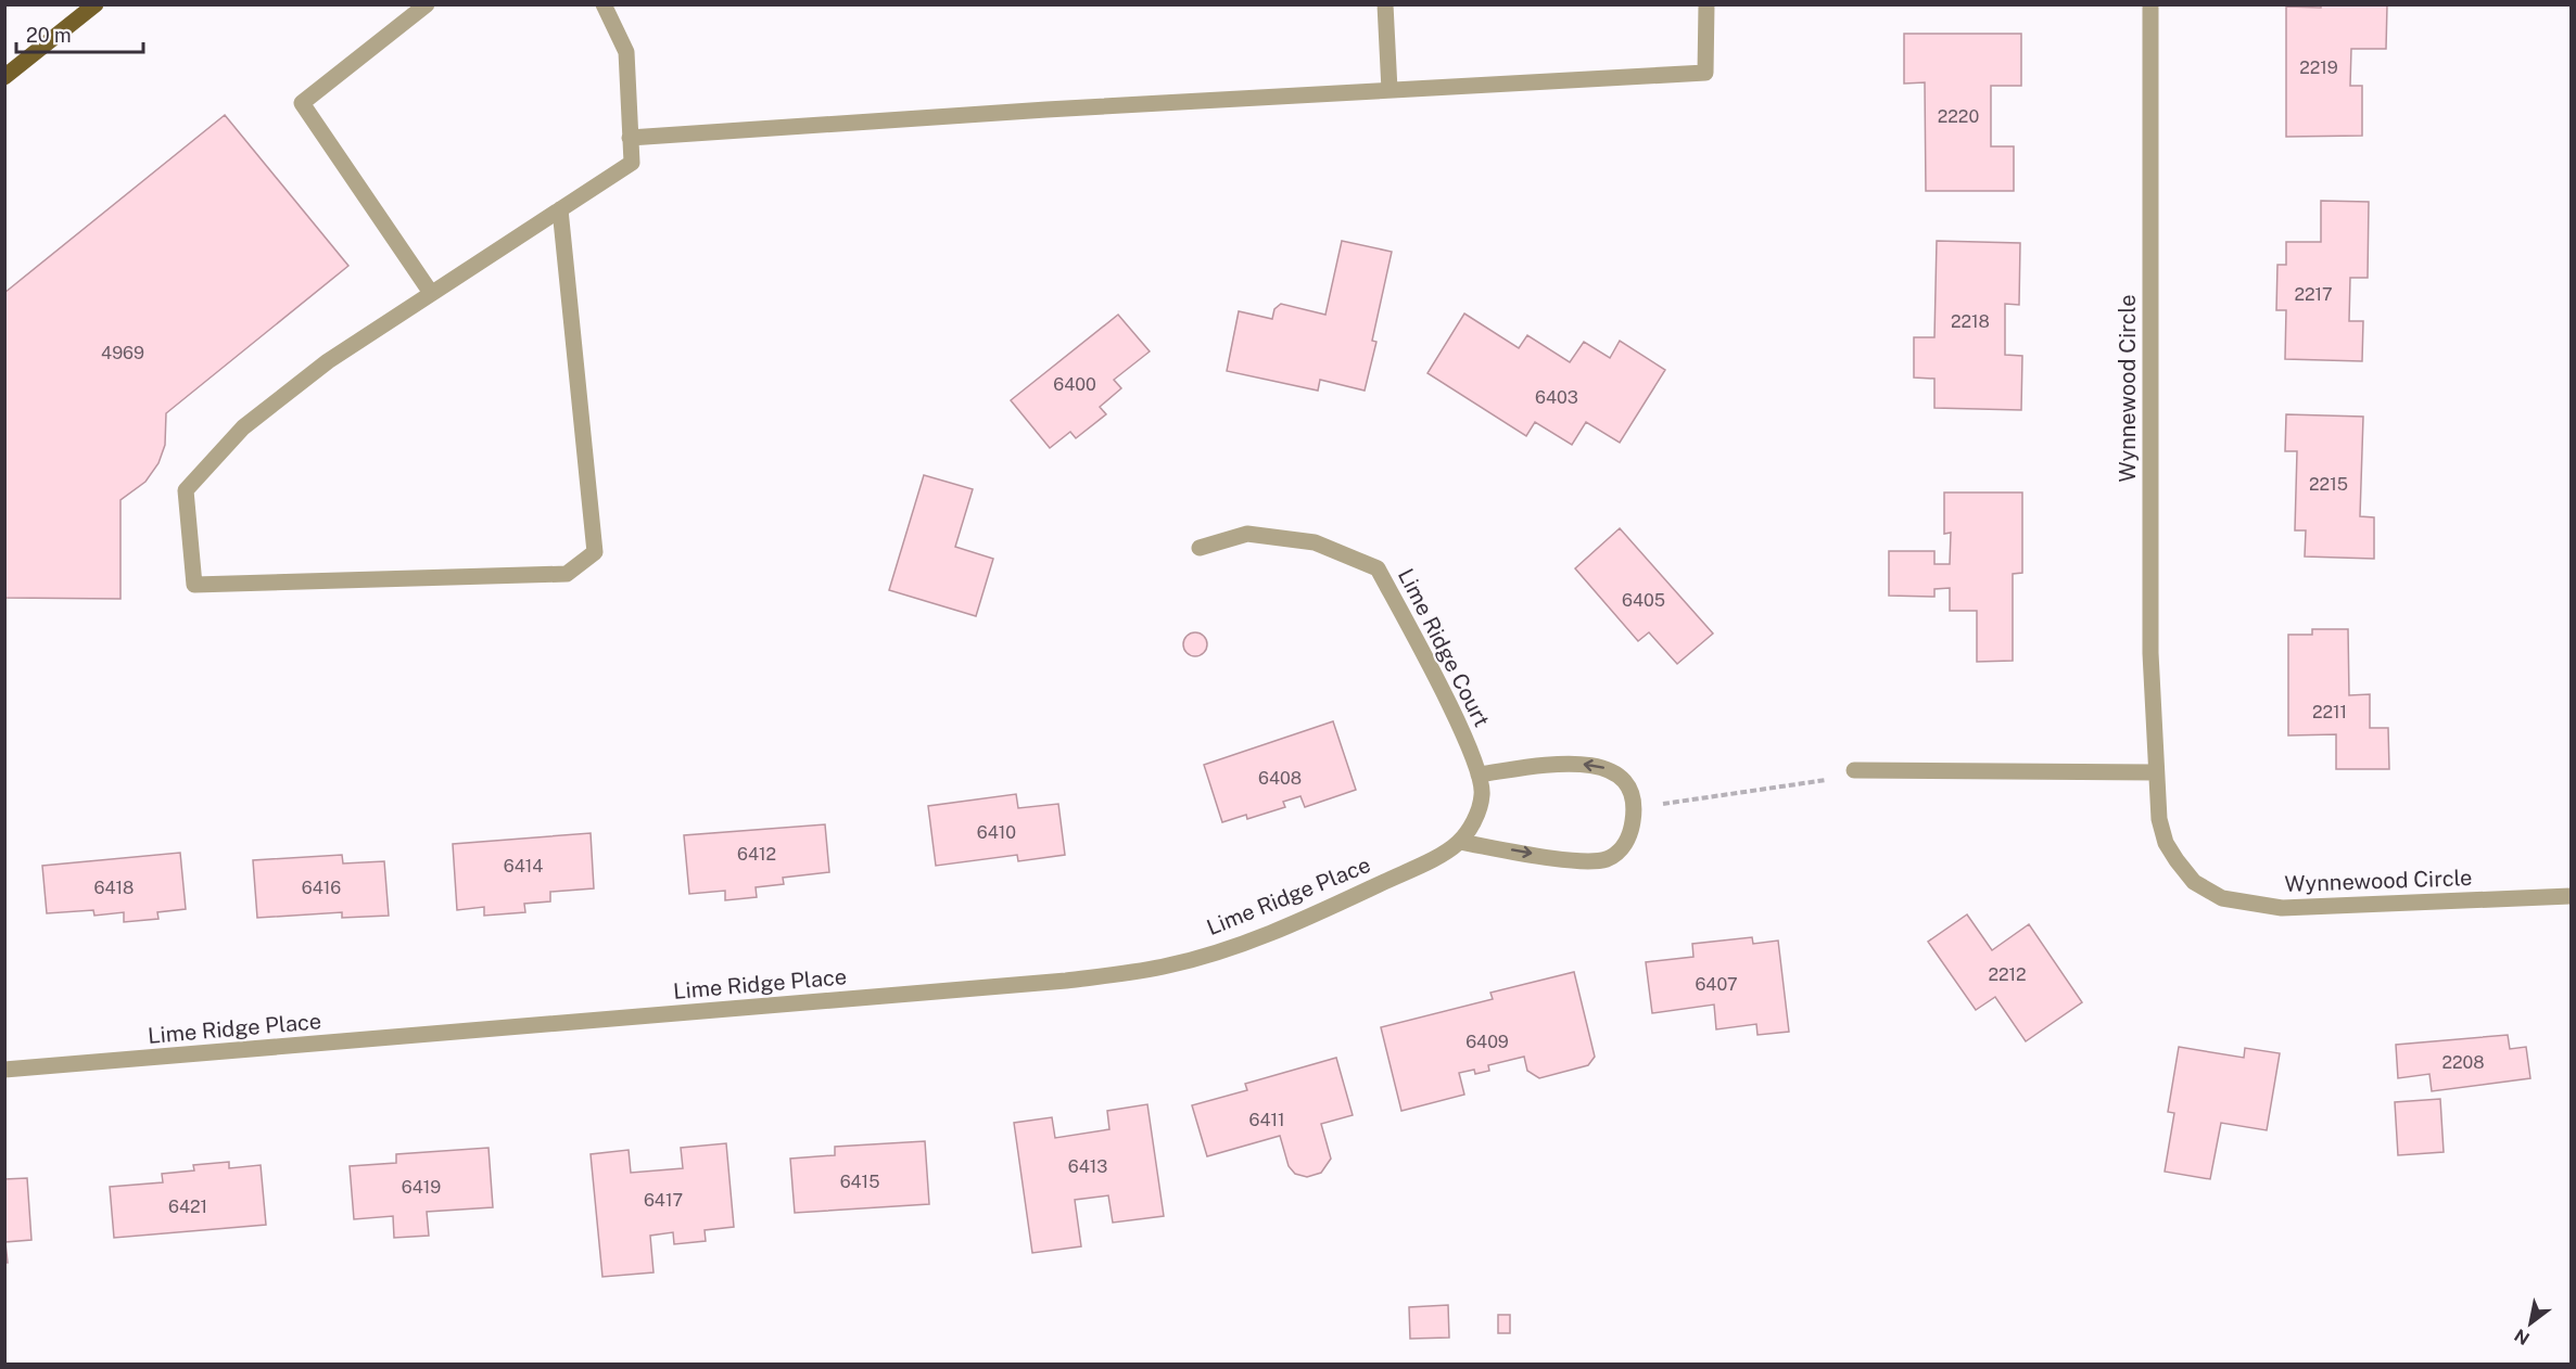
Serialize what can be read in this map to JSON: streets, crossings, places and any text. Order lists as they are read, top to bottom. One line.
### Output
{"streets":{"street":["Wynnewood Circle","Lime Ridge Court","Lime Ridge Place"]},"crossings":[["Lime Ridge Court","Lime Ridge Place"]],"house_numbers":["2219","2220","2217","2218","4969","6400","6403","2215","6405","2211","6408","6410","6412","6414","6418","6416","2212","6407","6409","2208","6411","6413","6415","6419","6417","6421"],"scale_bar":"20 m","north":"bottom left"}
